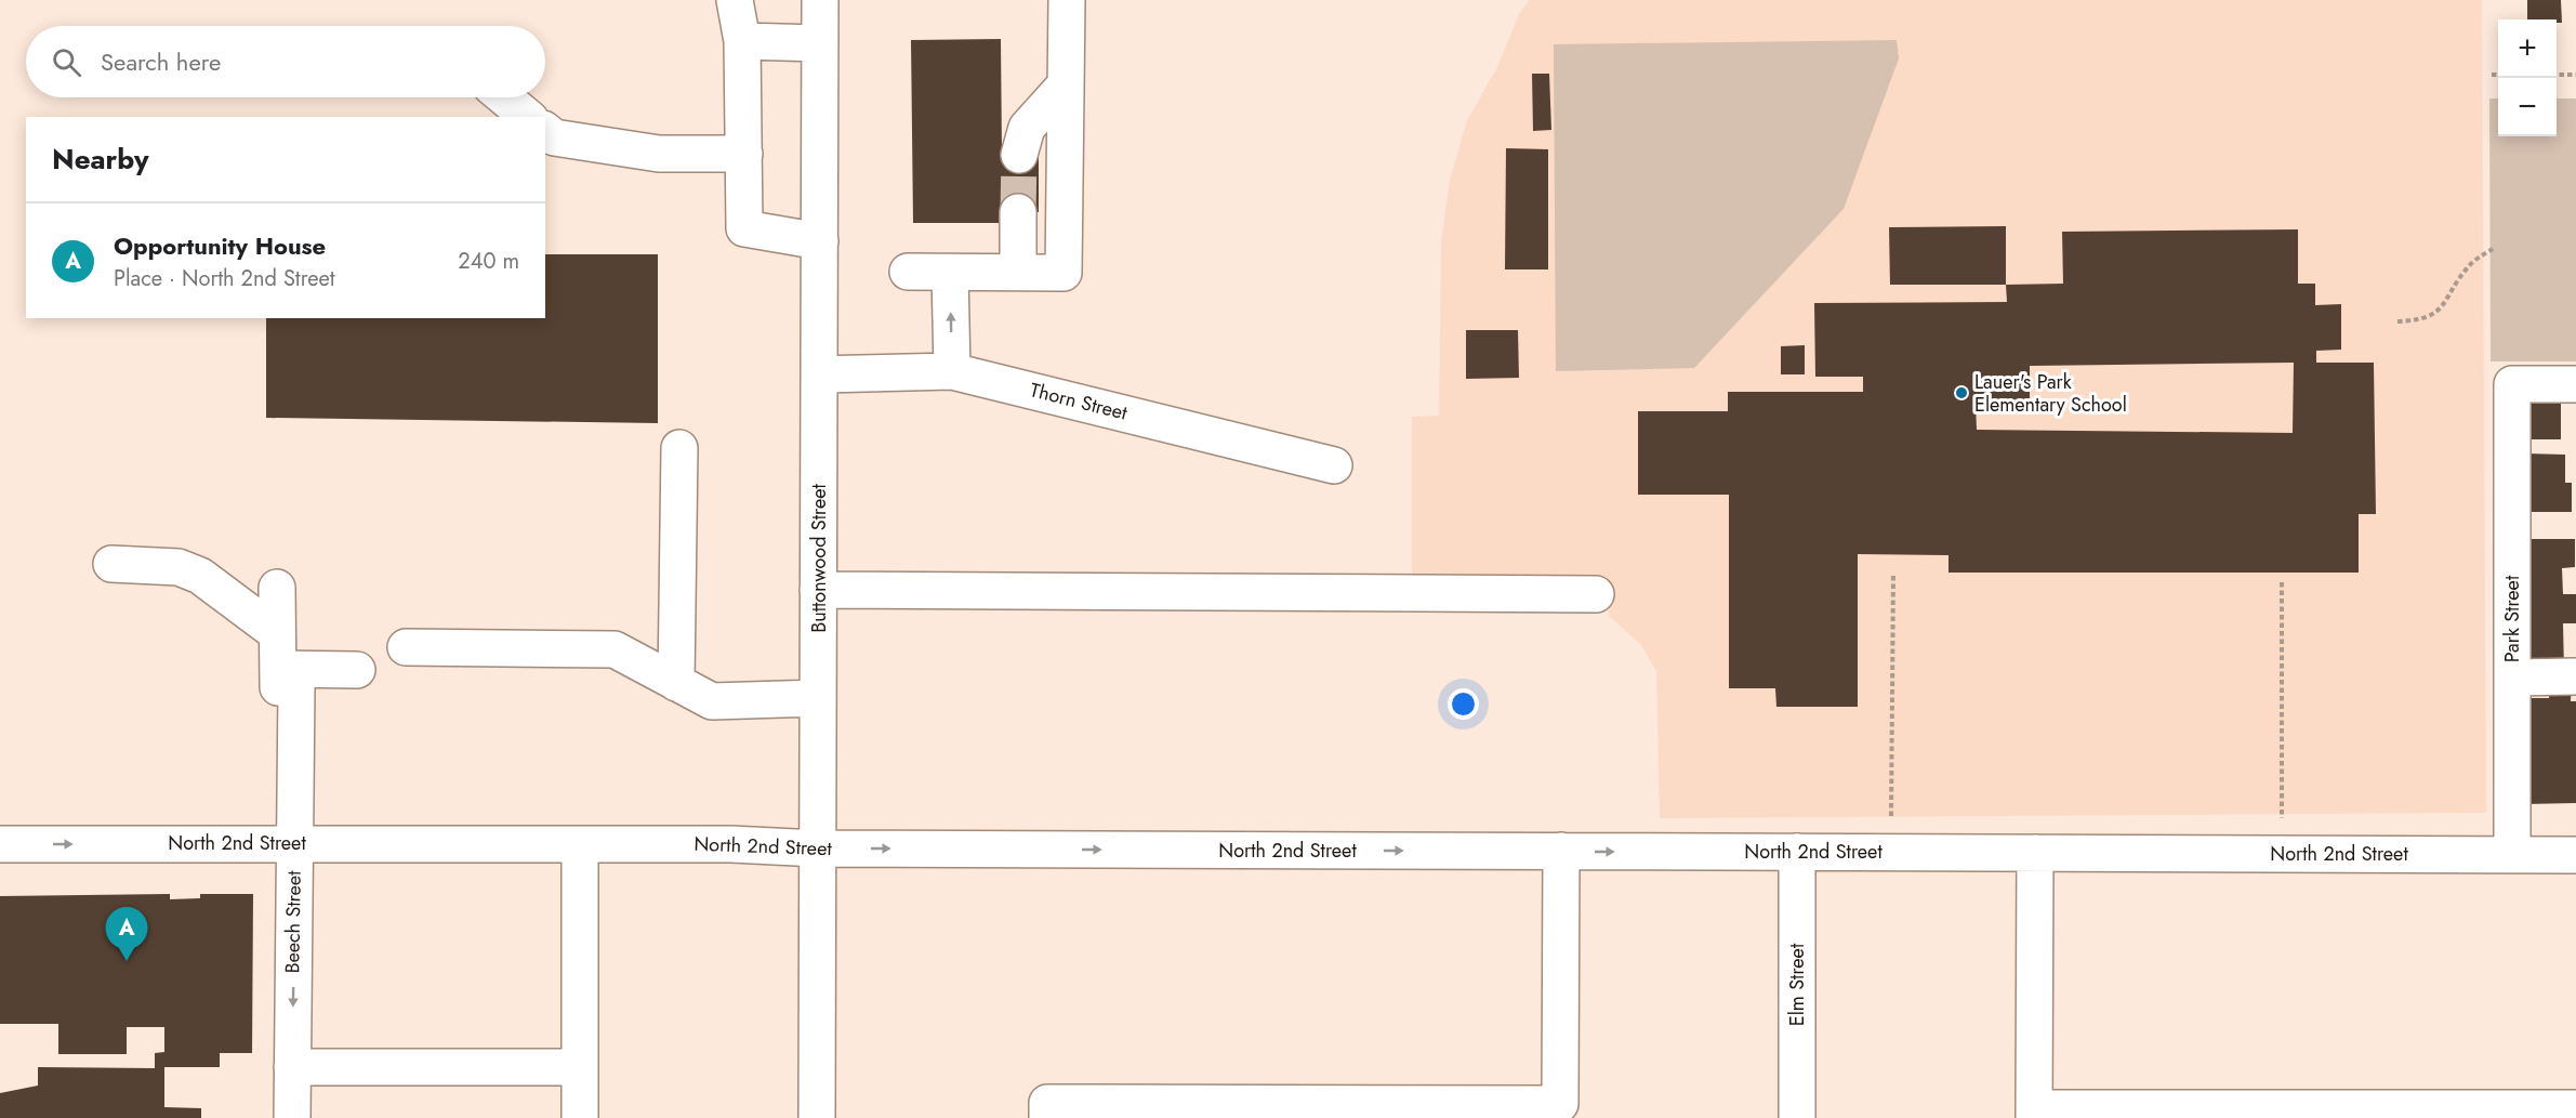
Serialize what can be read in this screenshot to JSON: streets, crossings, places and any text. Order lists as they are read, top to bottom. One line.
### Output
{"streets":{"street":["Thorn Street","Buttonwood Street","Park Street","North 2nd Street","Beech Street","Elm Street"]},"crossings":[["Thorn Street","Buttonwood Street"],["Buttonwood Street","North 2nd Street"],["Park Street","North 2nd Street"],["North 2nd Street","Beech Street"],["North 2nd Street","Elm Street"]],"places":["Lauer's Park Elementary School"],"page":{"map_buttons":["+","−"],"search":"Search here","heading":"Nearby","list":[{"mark":"A","name":"Opportunity House","note":"Place · North 2nd Street","value":"240 m"}],"pins":"A"}}
